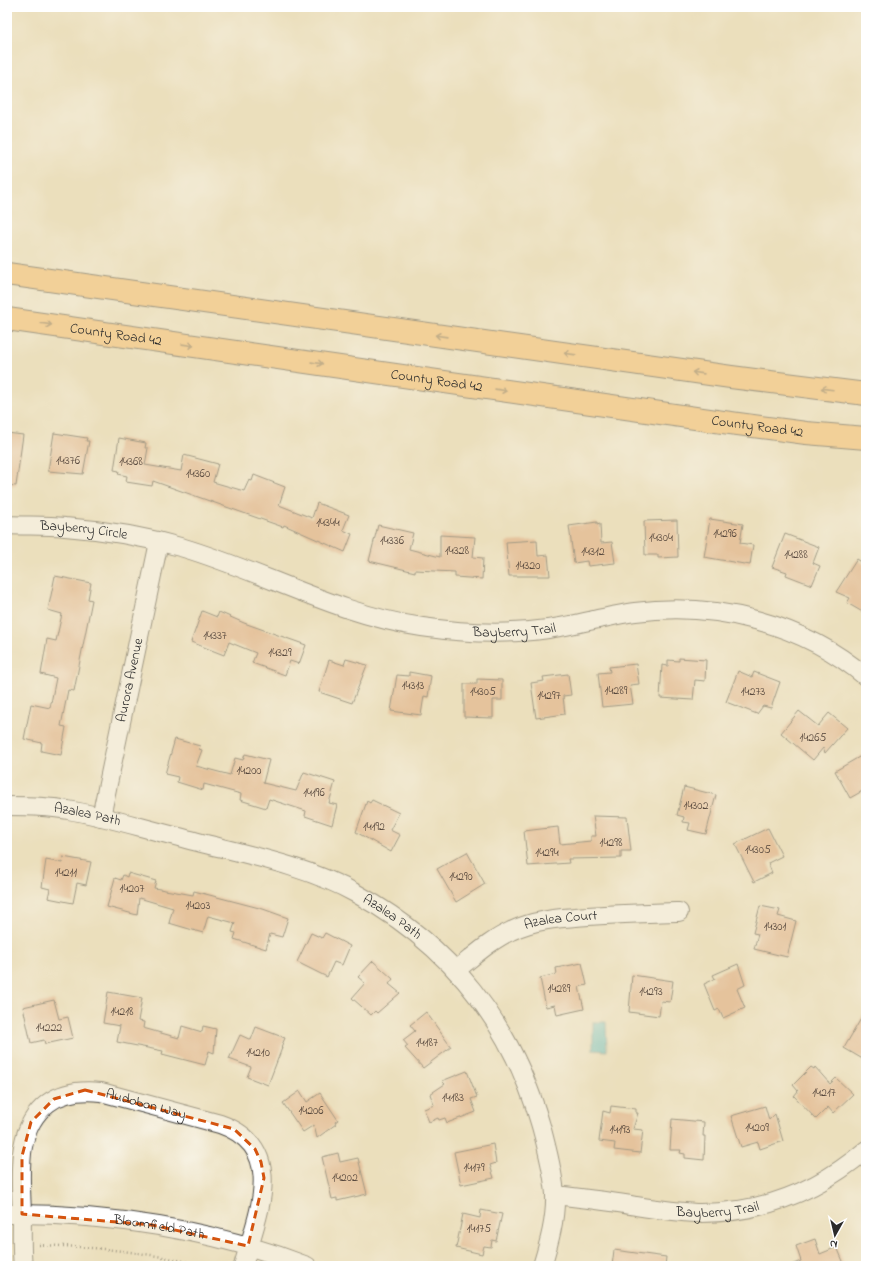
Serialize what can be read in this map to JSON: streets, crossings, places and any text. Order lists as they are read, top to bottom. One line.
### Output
{"streets":{"highway":["County Road 42"],"street":["Bayberry Circle","Bayberry Trail","Aurora Avenue","Azalea Path","Azalea Court","Audobon Way","Bloomfield Path"]},"crossings":[["Bayberry Circle","Bayberry Trail"],["Bayberry Circle","Aurora Avenue"],["Bayberry Trail","Aurora Avenue"],["Bayberry Trail","Azalea Path"],["Aurora Avenue","Azalea Path"],["Azalea Path","Azalea Court"],["Audobon Way","Bloomfield Path"]],"house_numbers":["14376","14368","14360","14344","14296","14304","14336","14328","14312","14288","14320","14337","14329","14313","14289","14305","14273","14297","14265","14200","14196","14302","14192","14298","14305","14294","14211","14290","14207","14203","14301","14289","14293","14218","14222","14187","14210","14217","14183","14206","14209","14193","14179","14202","14175"],"north":"bottom"}
